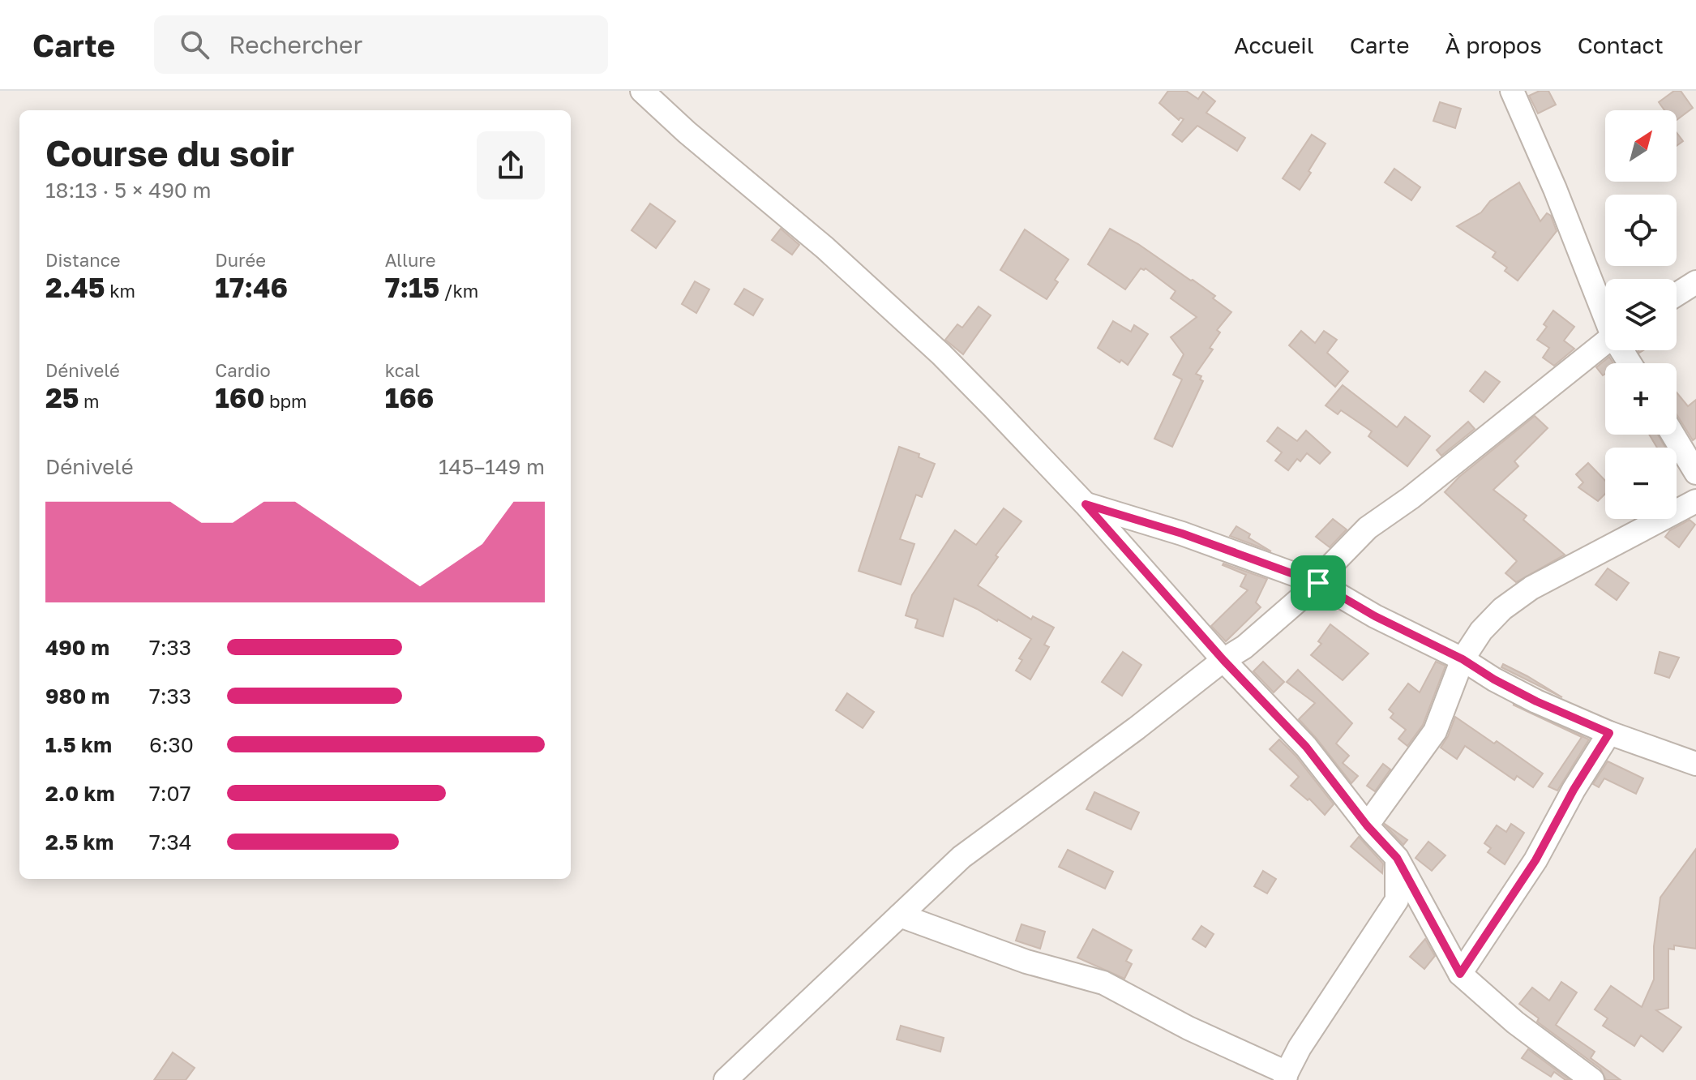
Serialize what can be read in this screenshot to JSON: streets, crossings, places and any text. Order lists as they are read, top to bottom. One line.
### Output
{"north":"top right","page":{"header":"Carte","search":"Rechercher","nav":["Accueil","Carte","À propos","Contact"],"map_buttons":["+","−"],"heading":["Course du soir","18:13 · 5 × 490 m"],"stats":[["Distance","2.45 km"],["Durée","17:46"],["Allure","7:15 /km"],["Dénivelé","25 m"],["Cardio","160 bpm"],["kcal","166"]],"chart":["Dénivelé","145–149 m"],"list":[{"name":"490 m","note":"7:33"},{"name":"980 m","note":"7:33"},{"name":"1.5 km","note":"6:30"},{"name":"2.0 km","note":"7:07"},{"name":"2.5 km","note":"7:34"}]}}
